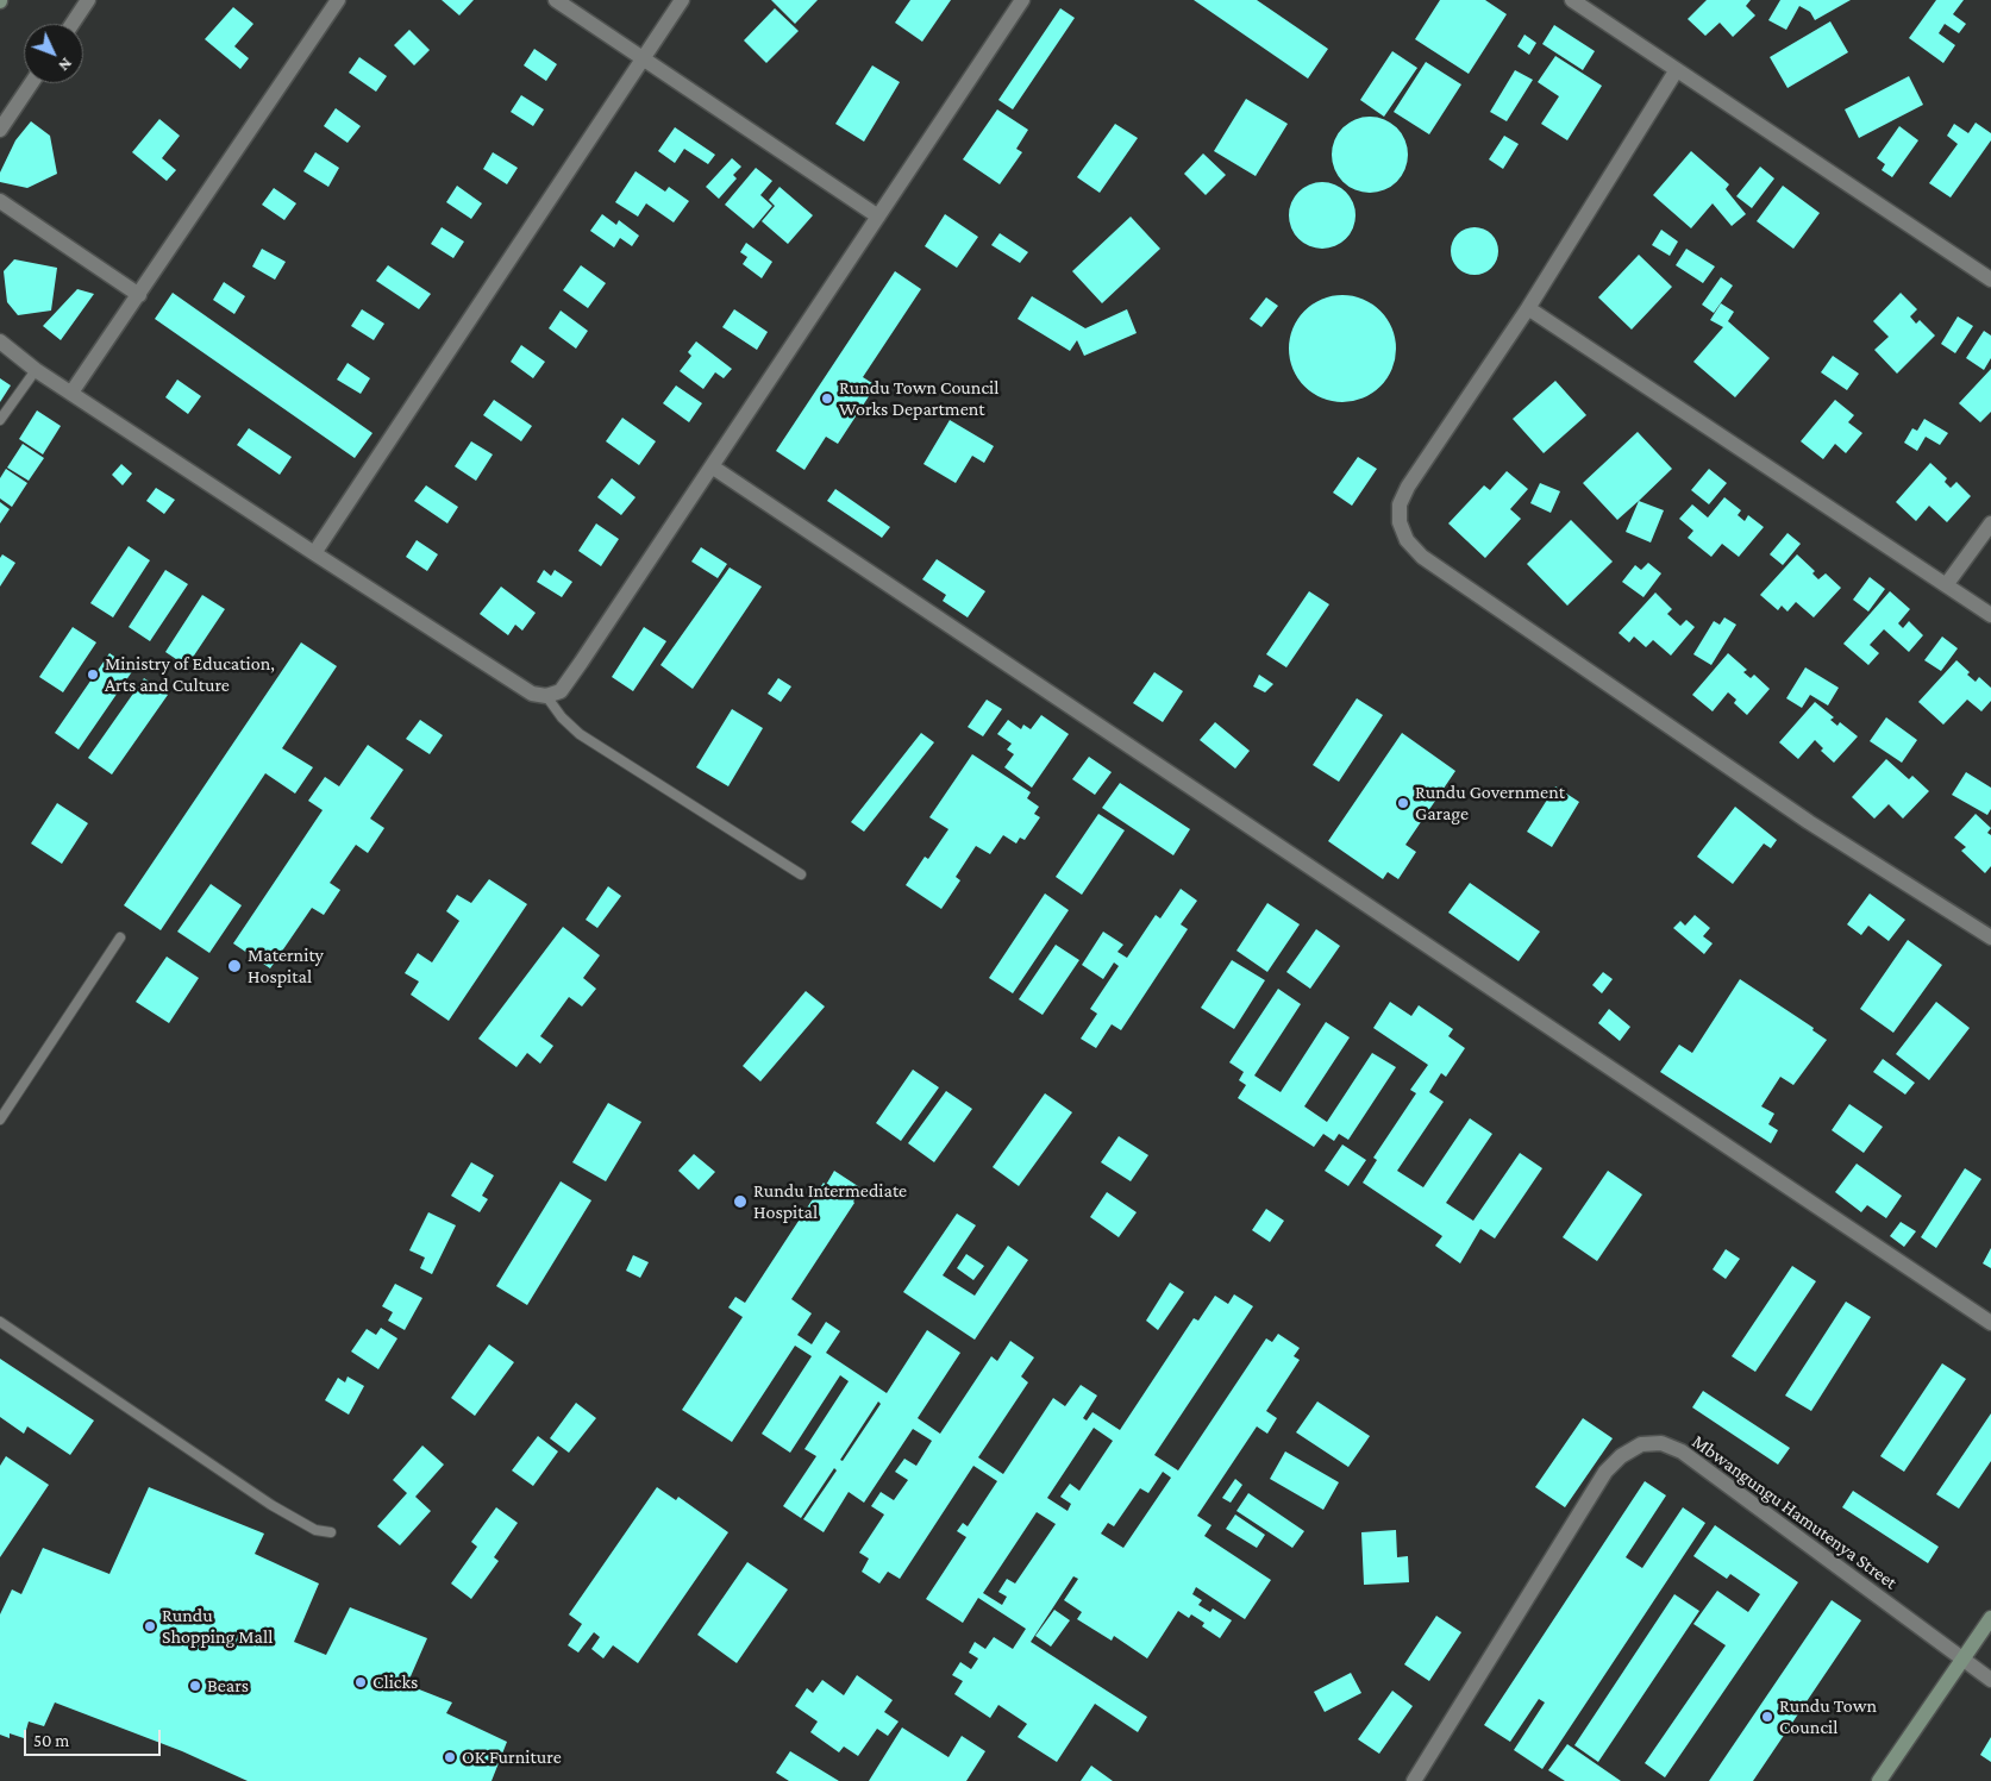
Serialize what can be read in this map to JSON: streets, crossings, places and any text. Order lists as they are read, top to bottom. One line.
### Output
{"streets":{"street":["Mbwangungu Hamutenya Street"]},"places":["Rundu Town Council Works Department","Ministry of Education, Arts and Culture","Rundu Government Garage","Maternity Hospital","Rundu Intermediate Hospital","Rundu Shopping Mall","Clicks","Bears","Rundu Town Council","OK Furniture"],"scale_bar":"50 m","north":"bottom right"}
